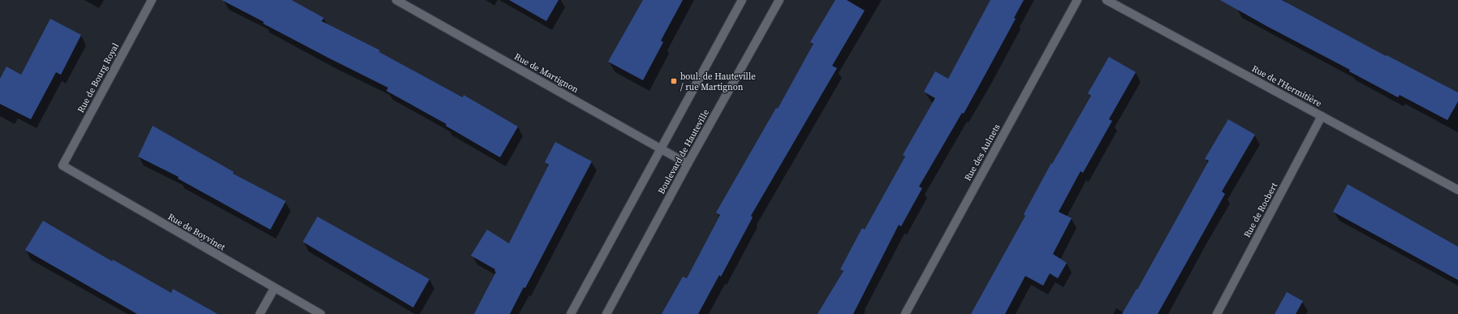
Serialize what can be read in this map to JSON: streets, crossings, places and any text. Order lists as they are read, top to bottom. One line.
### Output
{"streets":{"street":["Rue de Martignon","Rue de Bourg Royal","Rue de l'Hermitière","Boulevard de Hauteville","Rue des Aulnets","Rue de Rocbert","Rue de Boyvinet"]},"crossings":[["Rue de Martignon","Boulevard de Hauteville"],["Rue de Bourg Royal","Rue de Boyvinet"],["Rue de l'Hermitière","Rue de Rocbert"]],"places":{"transit":["boul. de Hauteville / rue Martignon"]}}
